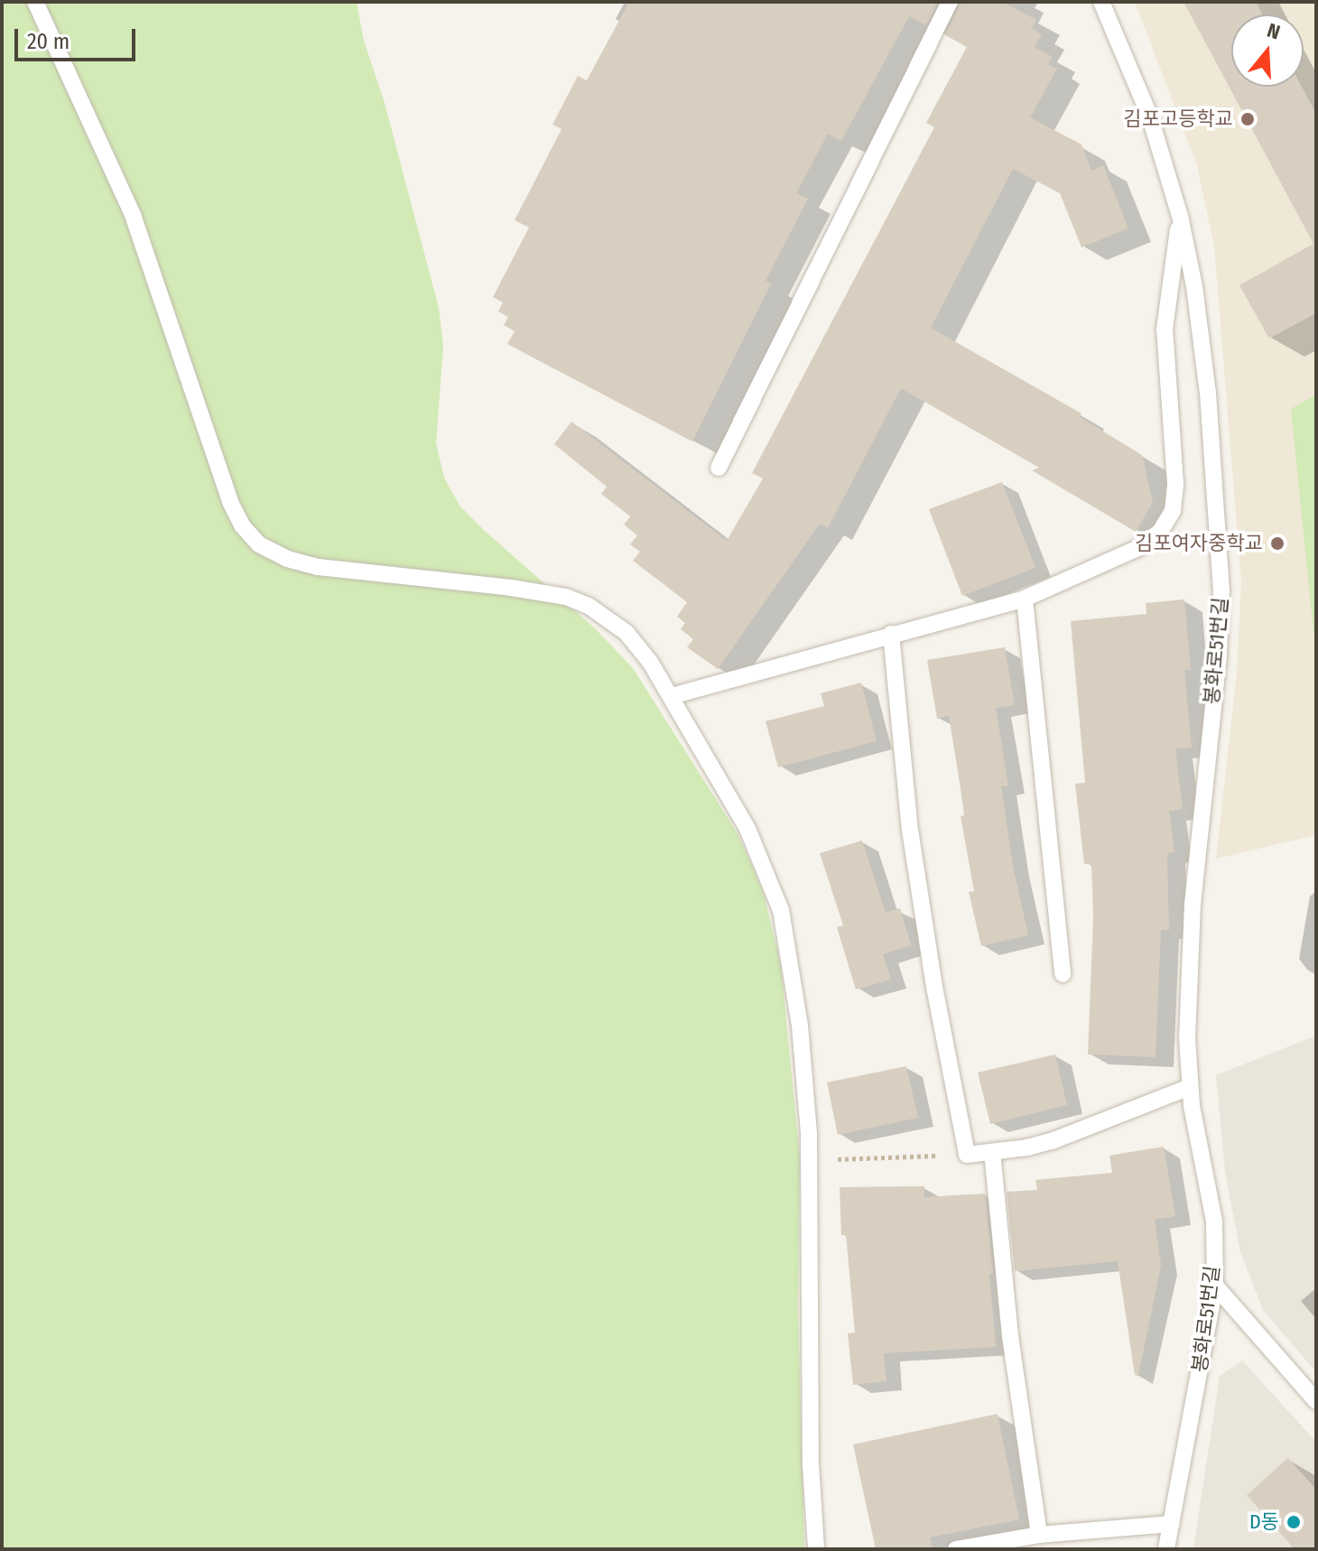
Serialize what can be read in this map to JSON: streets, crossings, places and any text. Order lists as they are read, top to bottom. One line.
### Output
{"streets":{"lane":["봉화로51번길"]},"places":["김포고등학교","김포여자중학교","D동"],"scale_bar":"20 m","north":"top"}
